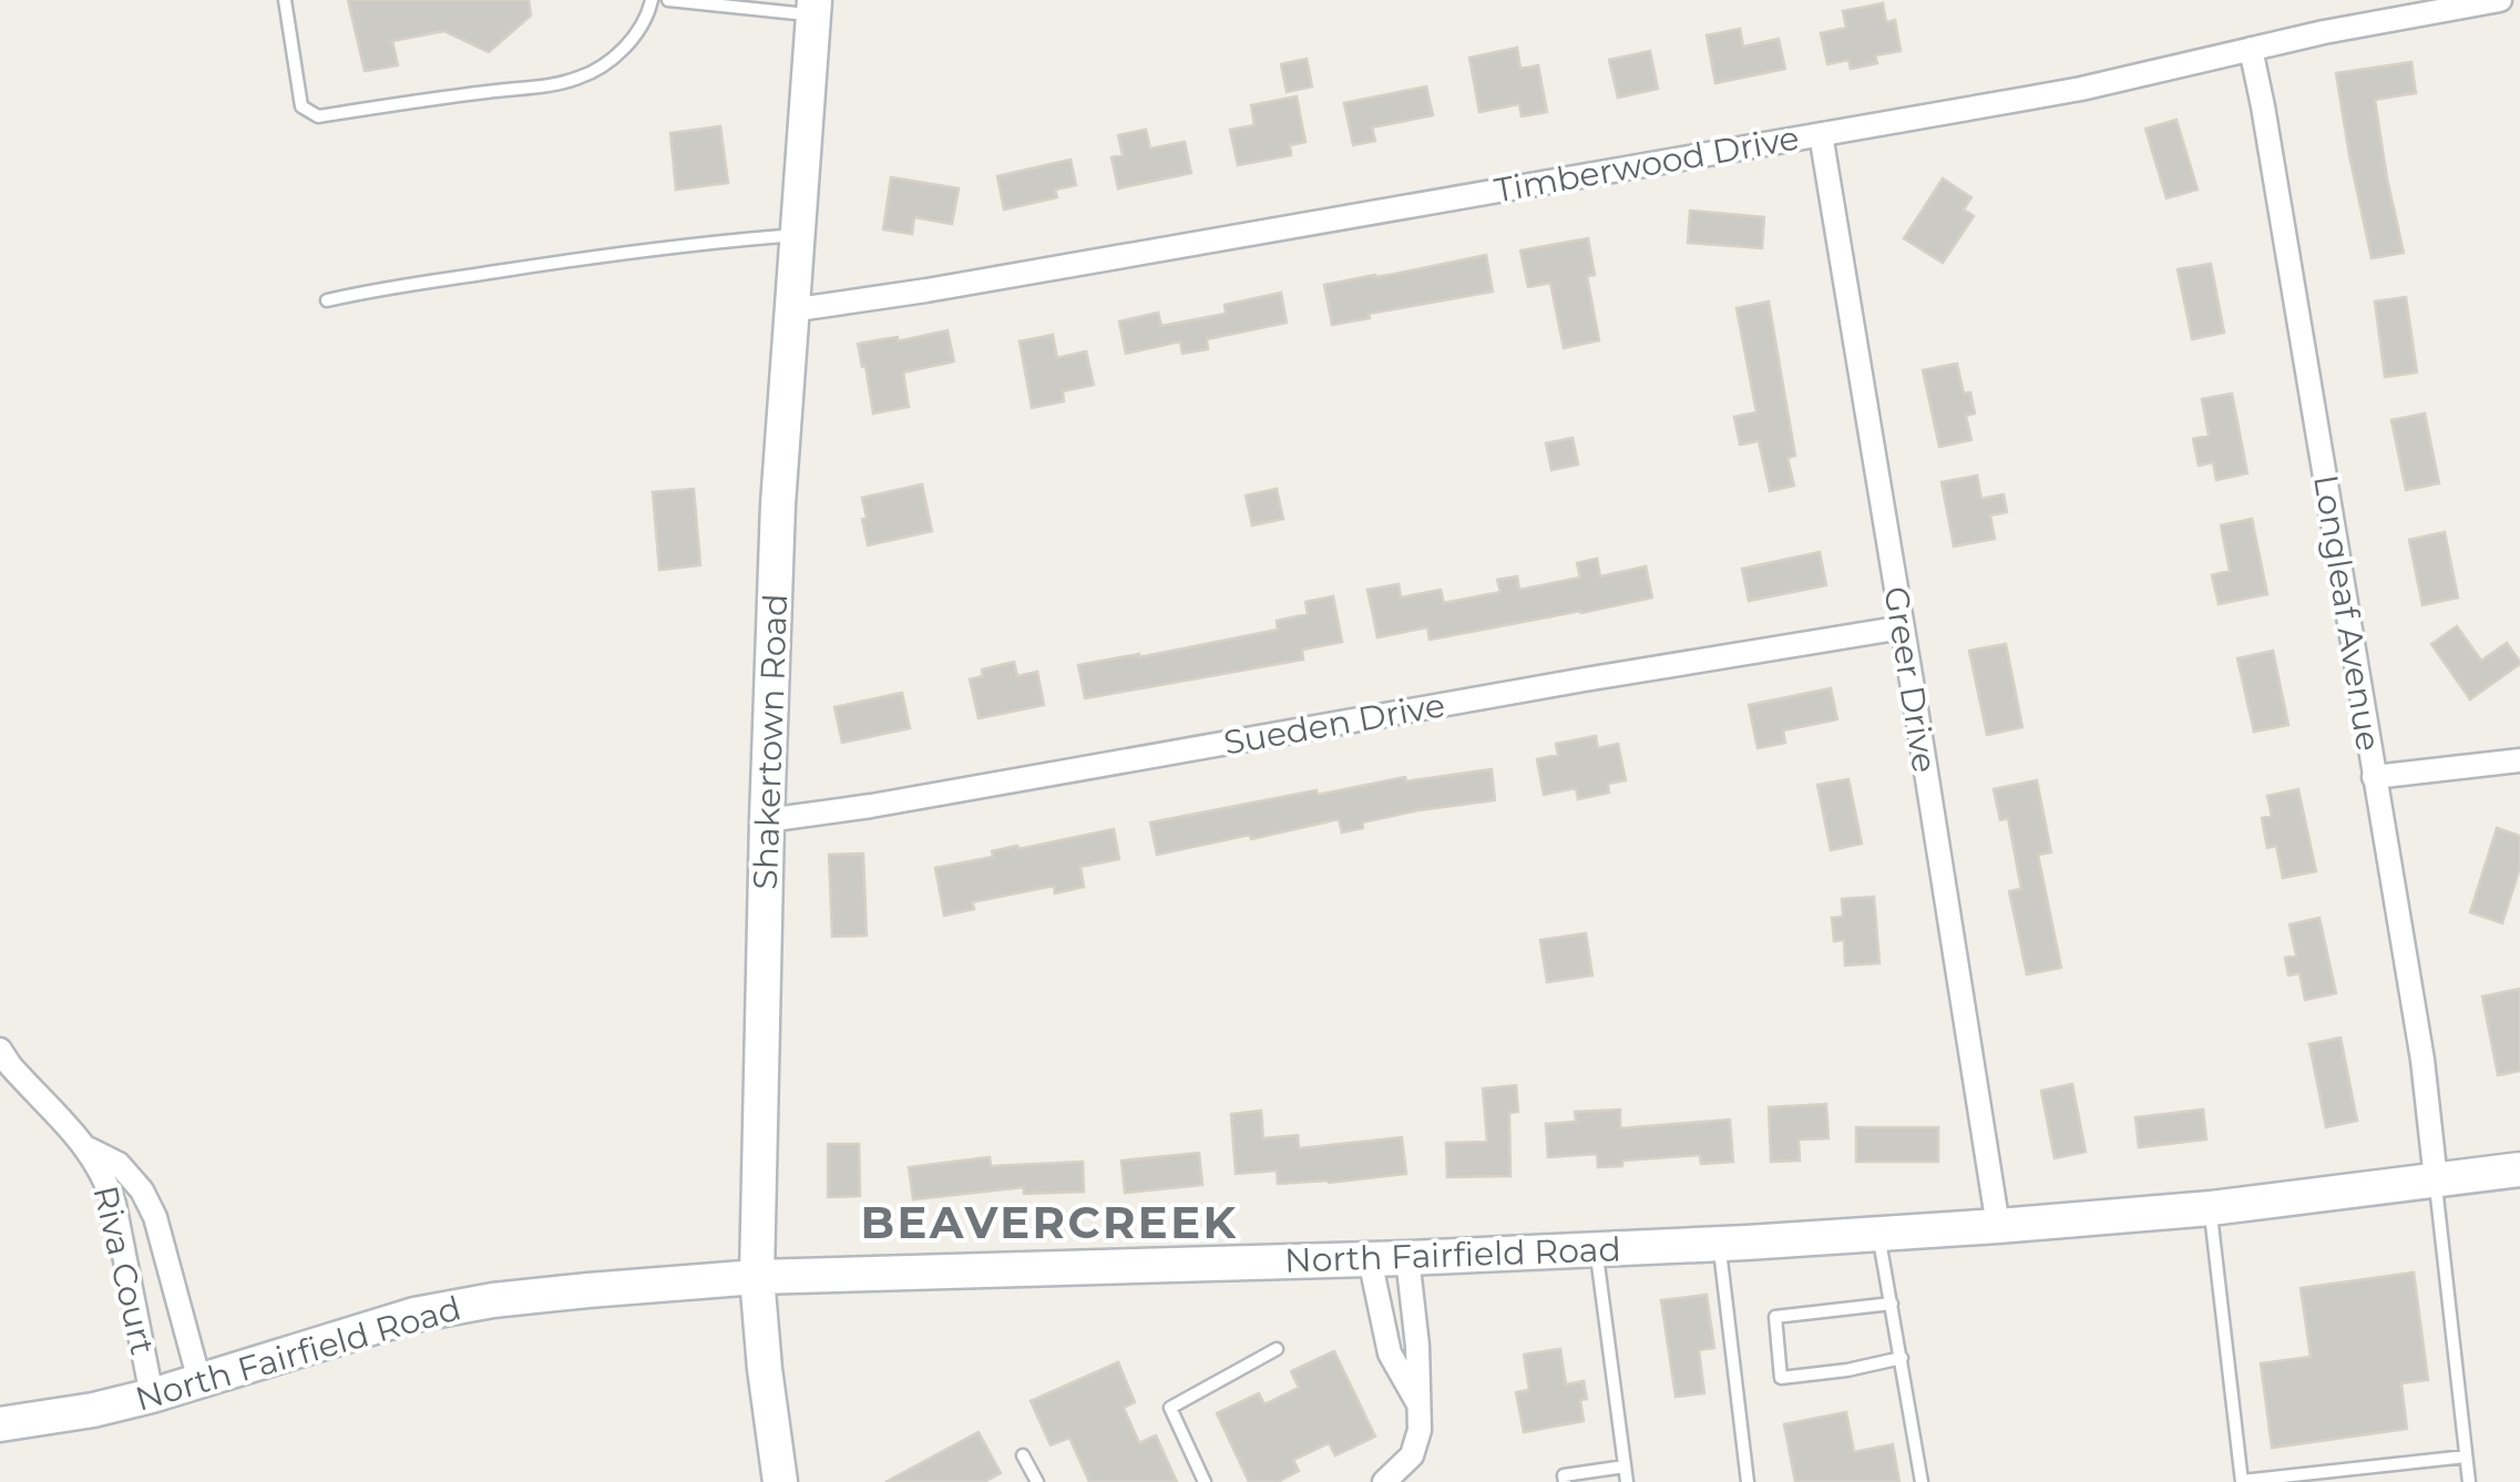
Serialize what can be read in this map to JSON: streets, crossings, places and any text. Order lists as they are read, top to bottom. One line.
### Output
{"streets":{"main road":["Shakertown Road","North Fairfield Road"],"street":["Timberwood Drive","Longleaf Avenue","Greer Drive","Sueden Drive","Riva Court"]},"crossings":[["Timberwood Drive","Longleaf Avenue"],["Timberwood Drive","Greer Drive"],["Timberwood Drive","Shakertown Road"],["Longleaf Avenue","North Fairfield Road"],["Greer Drive","Sueden Drive"],["Greer Drive","North Fairfield Road"],["Sueden Drive","Shakertown Road"],["Shakertown Road","North Fairfield Road"],["North Fairfield Road","Riva Court"]],"districts":["BEAVERCREEK"]}
